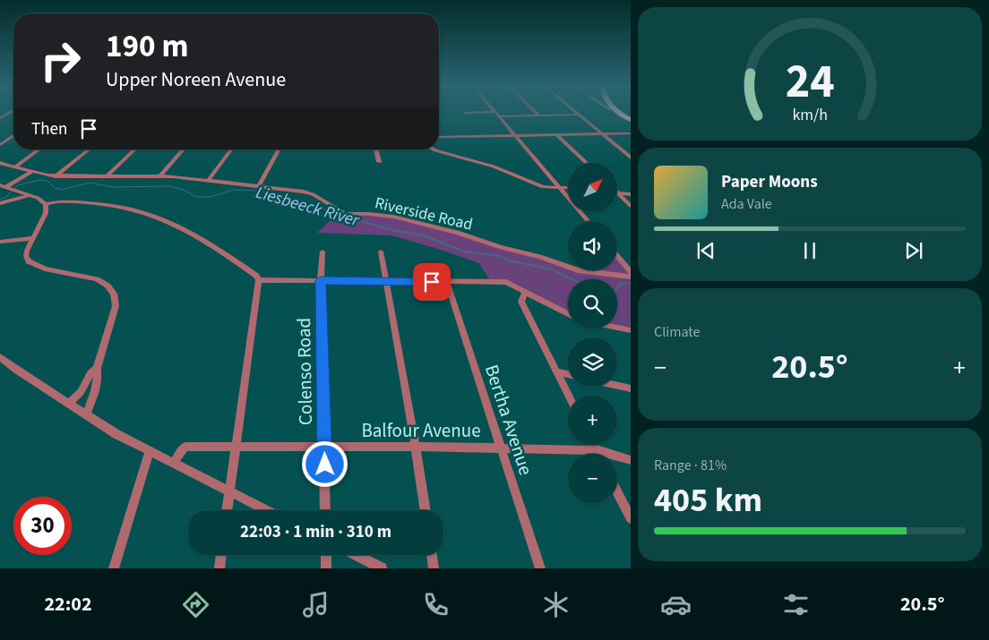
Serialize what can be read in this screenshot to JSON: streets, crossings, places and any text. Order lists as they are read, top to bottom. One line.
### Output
{"streets":{"street":["Riverside Road","Colenso Road","Bertha Avenue","Balfour Avenue"]},"crossings":[["Colenso Road","Balfour Avenue"],["Bertha Avenue","Balfour Avenue"]],"water":["Liesbeeck River"],"north":"top right","page":{"turn":["190 m","Upper Noreen Avenue"],"then":"Then","map_buttons":["+","−"],"song":["Paper Moons","Ada Vale"],"tile":["Climate",["Range · 81%","405 km"]],"heat":["−","20.5°","+"],"limit":"30","trip":"22:03 · 1 min · 310 m","tabs":["22:02","20.5°"],"gauge":["24","km/h"]}}
